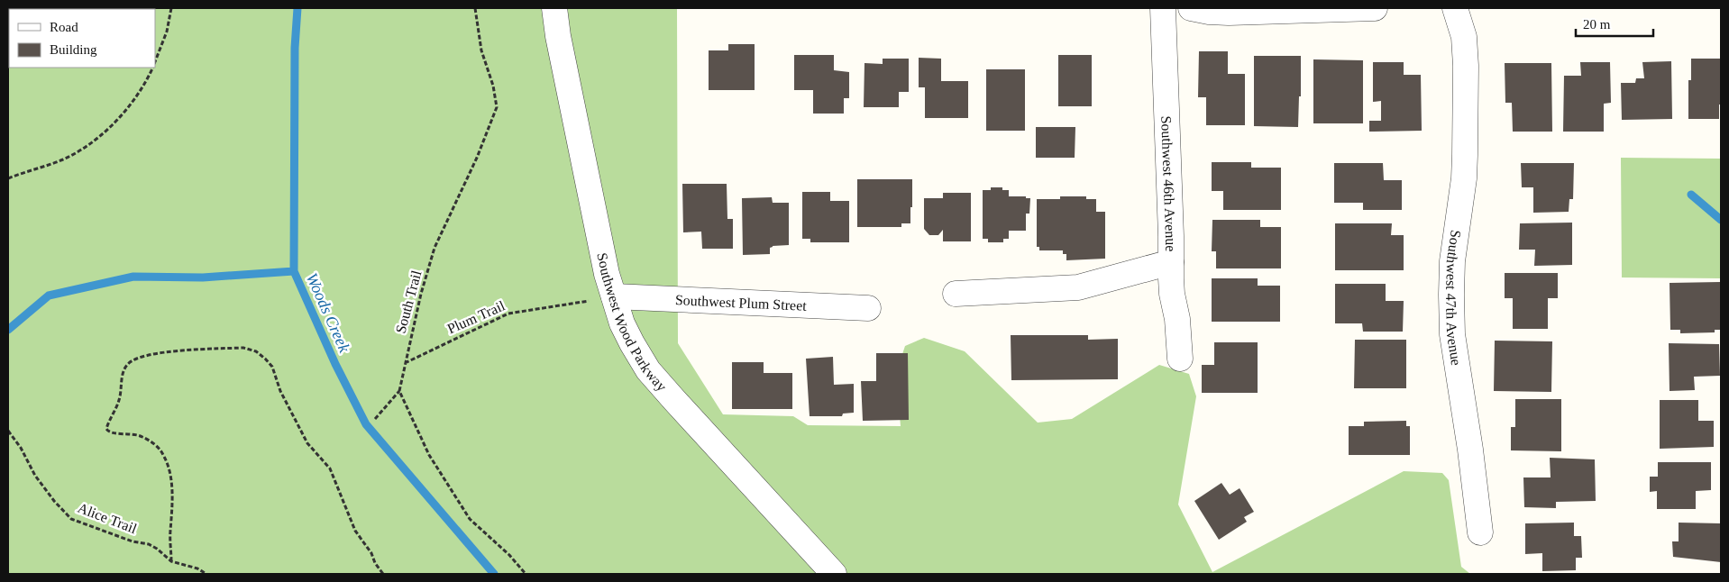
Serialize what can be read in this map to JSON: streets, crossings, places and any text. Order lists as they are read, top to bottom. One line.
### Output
{"streets":{"street":["Southwest 46th Avenue","Southwest 47th Avenue","Southwest Plum Street","Southwest Wood Parkway"],"path":["South Trail","Plum Trail","Alice Trail"]},"crossings":[["South Trail","Plum Trail"],["Southwest Plum Street","Plum Trail"],["Southwest Plum Street","Southwest Wood Parkway"],["Plum Trail","Southwest Wood Parkway"]],"water":["Woods Creek"],"legend":["Road","Building"],"scale_bar":"20 m"}
